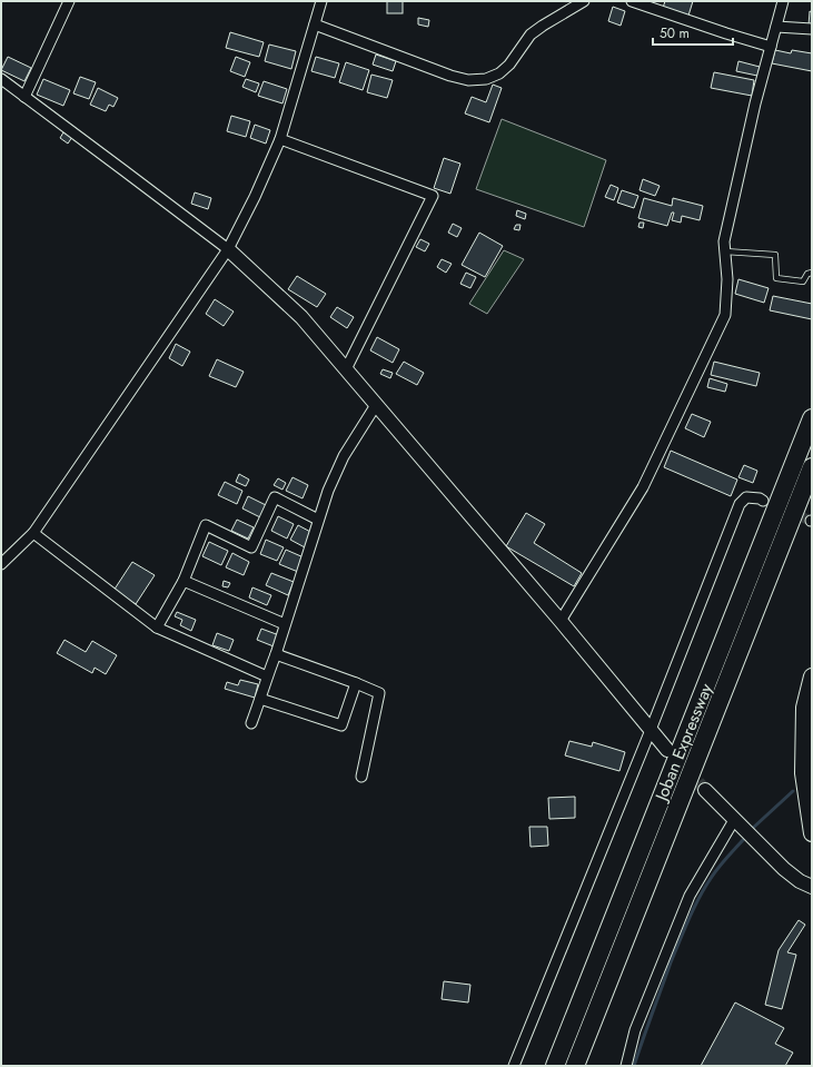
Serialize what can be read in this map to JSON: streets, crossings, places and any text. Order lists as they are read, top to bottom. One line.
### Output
{"streets":{"highway":["Joban Expressway"]},"scale_bar":"50 m"}
